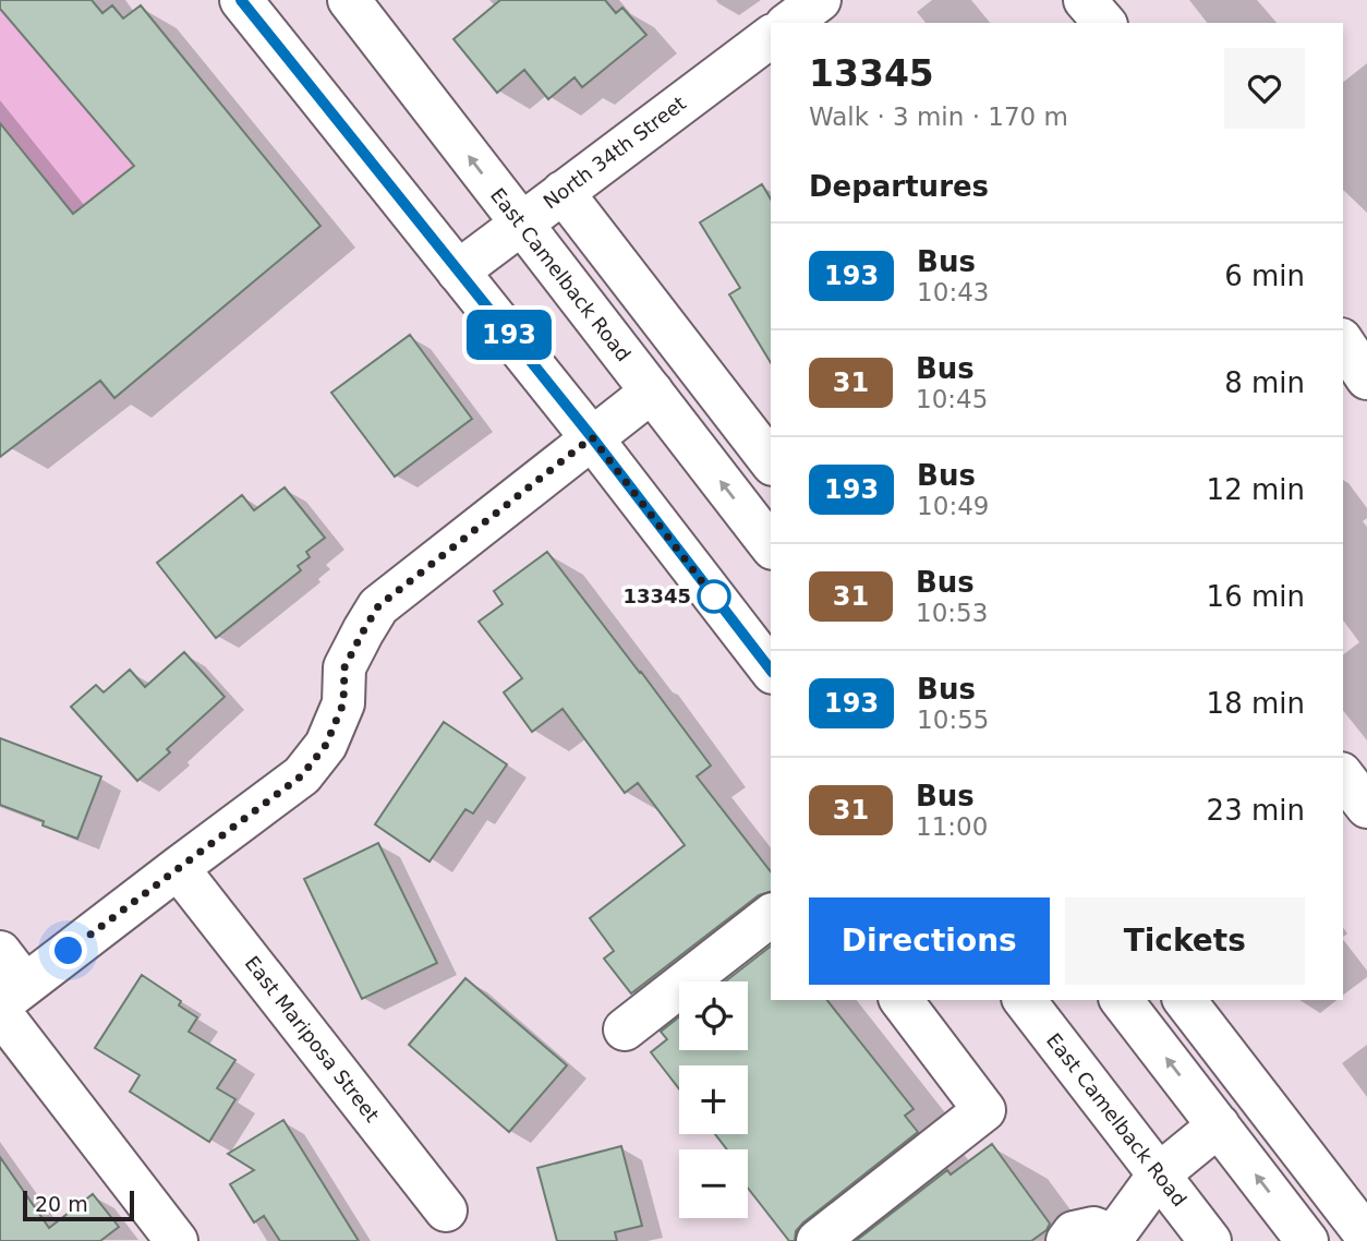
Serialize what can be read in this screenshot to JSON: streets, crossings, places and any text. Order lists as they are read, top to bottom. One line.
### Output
{"streets":{"street":["North 34th Street","East Camelback Road","East Mariposa Street"]},"crossings":[["North 34th Street","East Camelback Road"]],"places":["13345"],"lines":["bus line 193"],"scale_bar":"20 m","page":{"on_map":"193","heading":[["13345","Walk · 3 min · 170 m"],"Departures"],"list":[{"mark":"193","name":"Bus","note":"10:43","value":"6 min"},{"mark":"31","name":"Bus","note":"10:45","value":"8 min"},{"mark":"193","name":"Bus","note":"10:49","value":"12 min"},{"mark":"31","name":"Bus","note":"10:53","value":"16 min"},{"mark":"193","name":"Bus","note":"10:55","value":"18 min"},{"mark":"31","name":"Bus","note":"11:00","value":"23 min"}],"buttons":["Directions","Tickets"],"map_buttons":["+","−"],"scale":"20 m"}}
